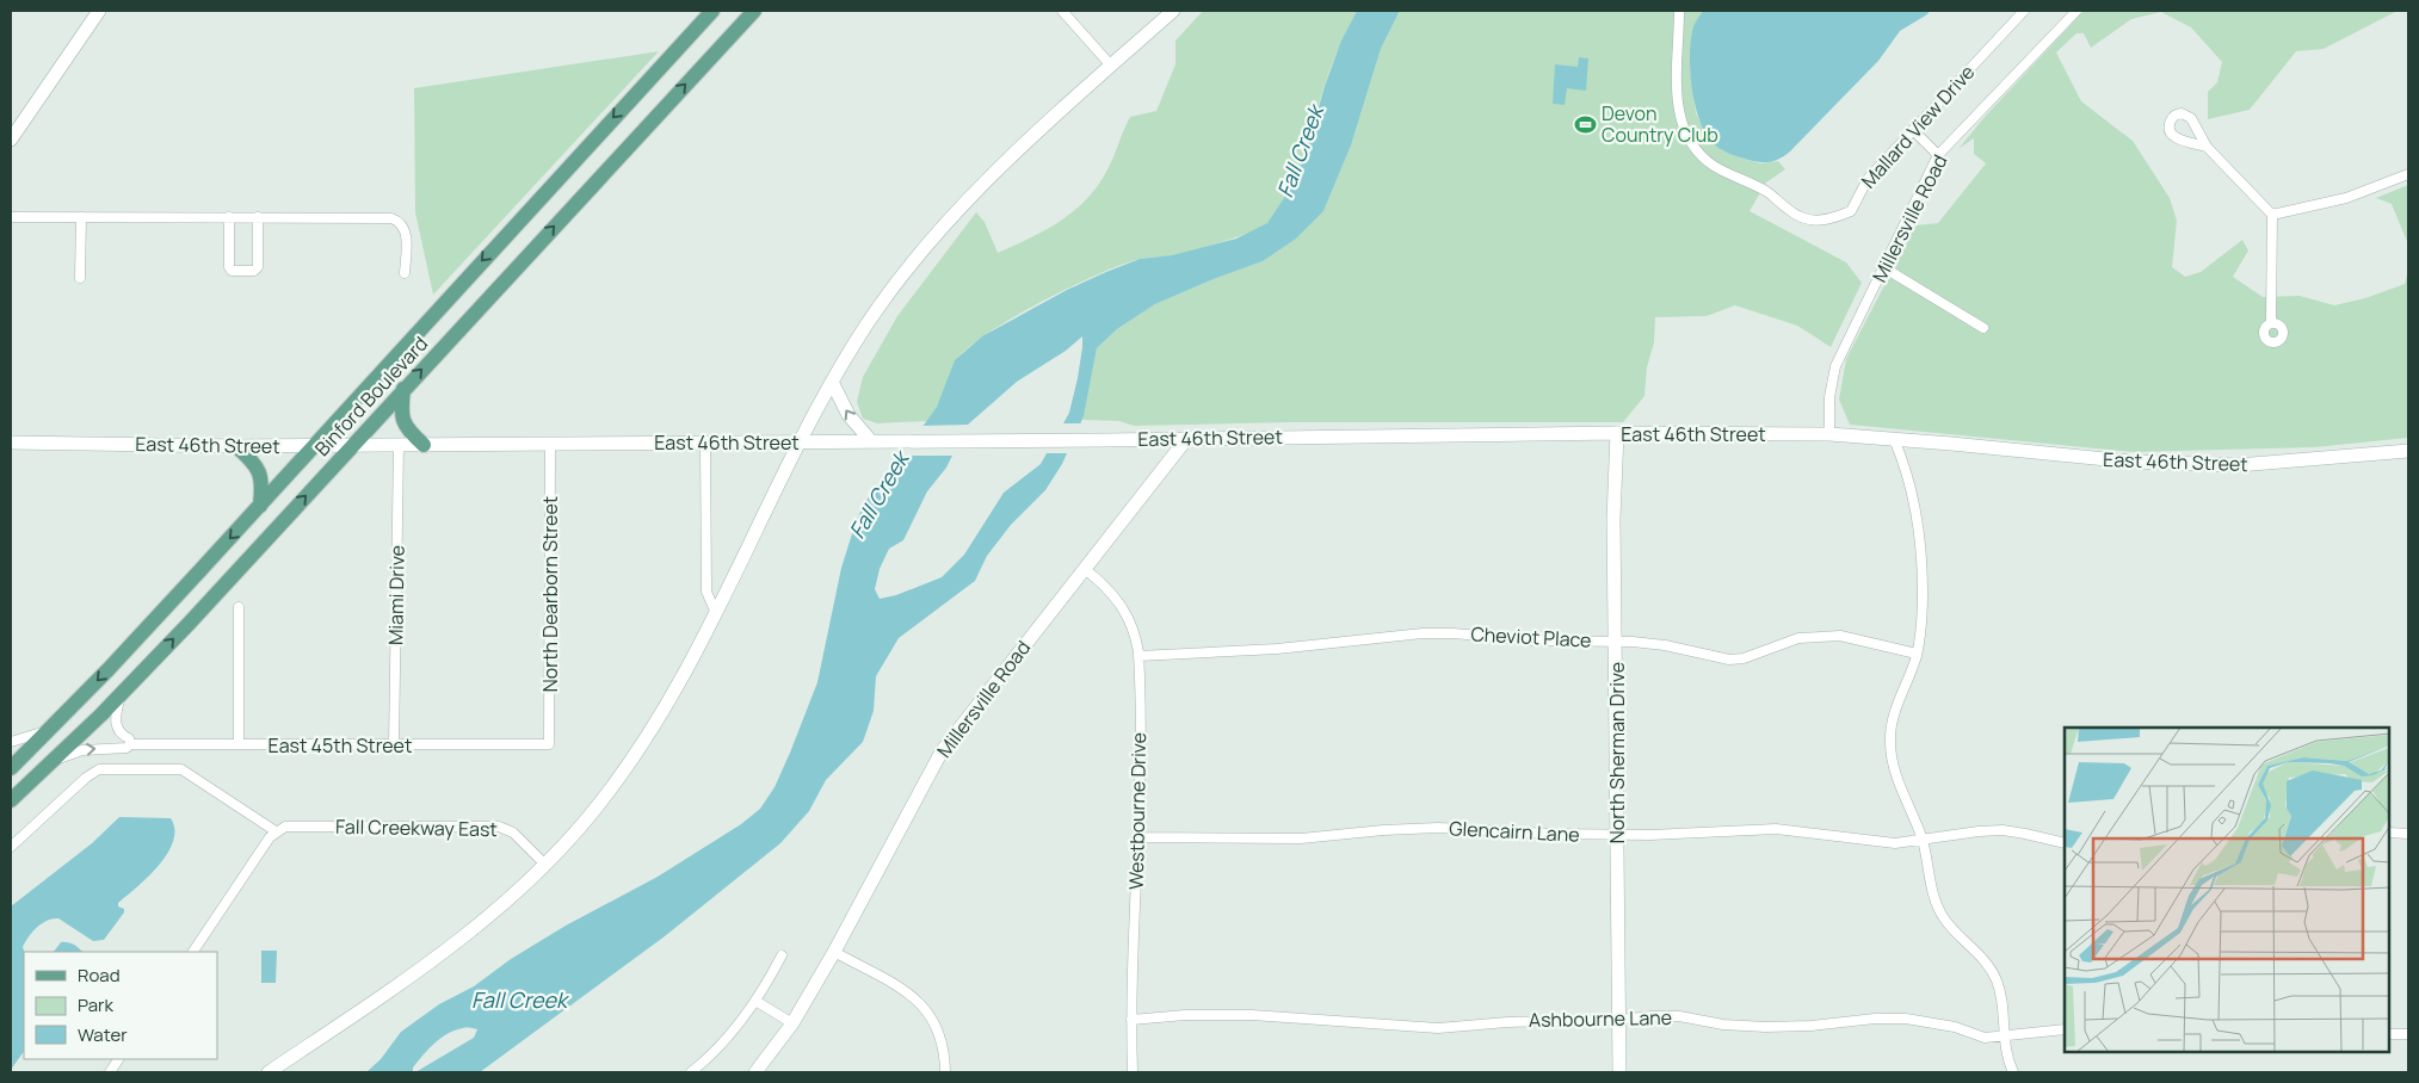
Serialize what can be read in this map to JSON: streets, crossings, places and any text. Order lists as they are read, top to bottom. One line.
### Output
{"streets":{"main road":["Millersville Road","Binford Boulevard","East 46th Street","North Sherman Drive"],"street":["Mallard View Drive","North Dearborn Street","Miami Drive","Cheviot Place","East 45th Street","Westbourne Drive","Fall Creekway East","Glencairn Lane","Ashbourne Lane"]},"crossings":[["Millersville Road","East 46th Street"],["Millersville Road","Westbourne Drive"],["Binford Boulevard","East 46th Street"],["Binford Boulevard","East 45th Street"],["East 46th Street","North Dearborn Street"],["East 46th Street","Miami Drive"],["East 46th Street","North Sherman Drive"],["North Dearborn Street","East 45th Street"],["Miami Drive","East 45th Street"],["Cheviot Place","North Sherman Drive"],["Cheviot Place","Westbourne Drive"],["North Sherman Drive","Glencairn Lane"],["North Sherman Drive","Ashbourne Lane"],["Westbourne Drive","Glencairn Lane"],["Westbourne Drive","Ashbourne Lane"]],"water":["Fall Creek"],"places":{"sports":["Devon Country Club"]},"legend":["Road","Park","Water"]}
